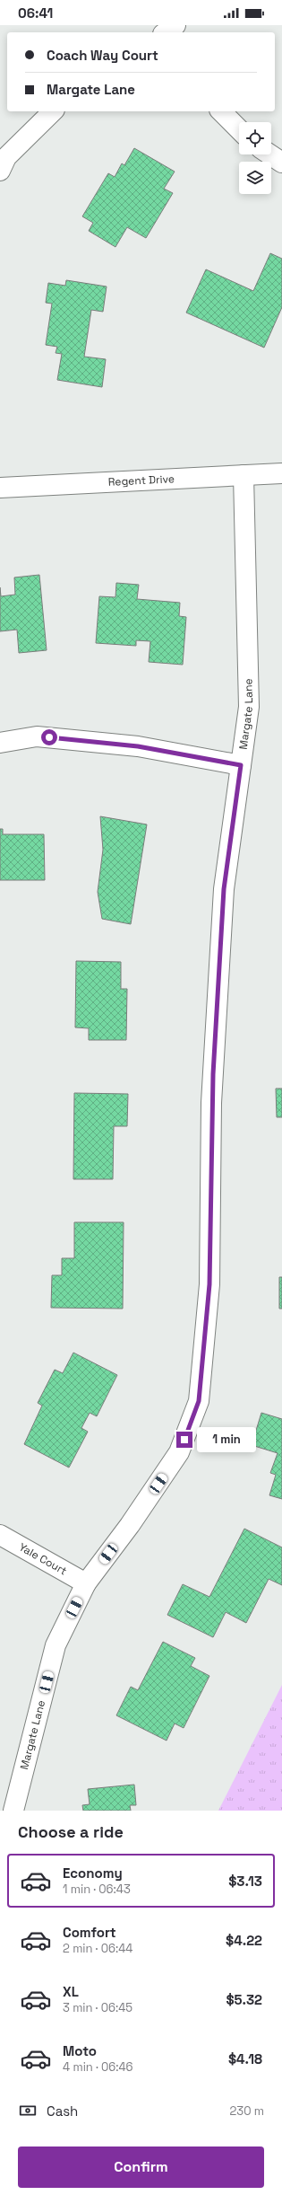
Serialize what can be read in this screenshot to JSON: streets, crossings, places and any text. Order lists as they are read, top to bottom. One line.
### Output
{"streets":{"street":["Regent Drive","Margate Lane","Yale Court"]},"crossings":[["Regent Drive","Margate Lane"],["Margate Lane","Yale Court"]],"page":{"status":"06:41","banner":["Coach Way Court","Margate Lane"],"bubble":"1 min","heading":"Choose a ride","list":[{"name":"Economy","note":"1 min · 06:43","value":"$3.13"},{"name":"Comfort","note":"2 min · 06:44","value":"$4.22"},{"name":"XL","note":"3 min · 06:45","value":"$5.32"},{"name":"Moto","note":"4 min · 06:46","value":"$4.18"}],"pay":["Cash","230 m"],"buttons":"Confirm"}}
